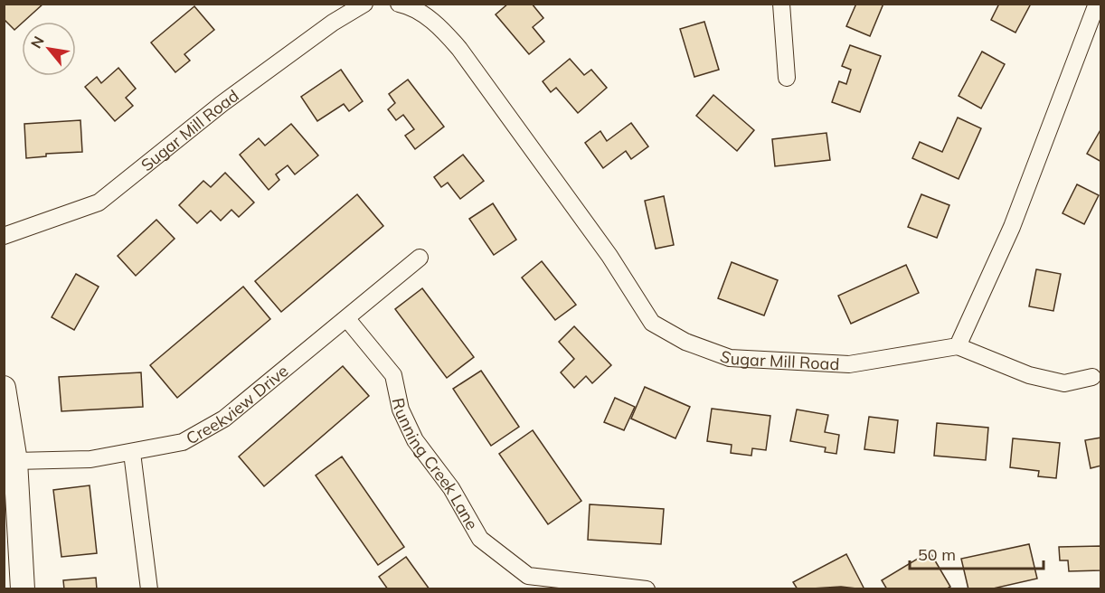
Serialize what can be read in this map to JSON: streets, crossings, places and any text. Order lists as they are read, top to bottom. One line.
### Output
{"streets":{"street":["Sugar Mill Road","Creekview Drive","Running Creek Lane"]},"crossings":[["Creekview Drive","Running Creek Lane"]],"scale_bar":"50 m","north":"top left"}
